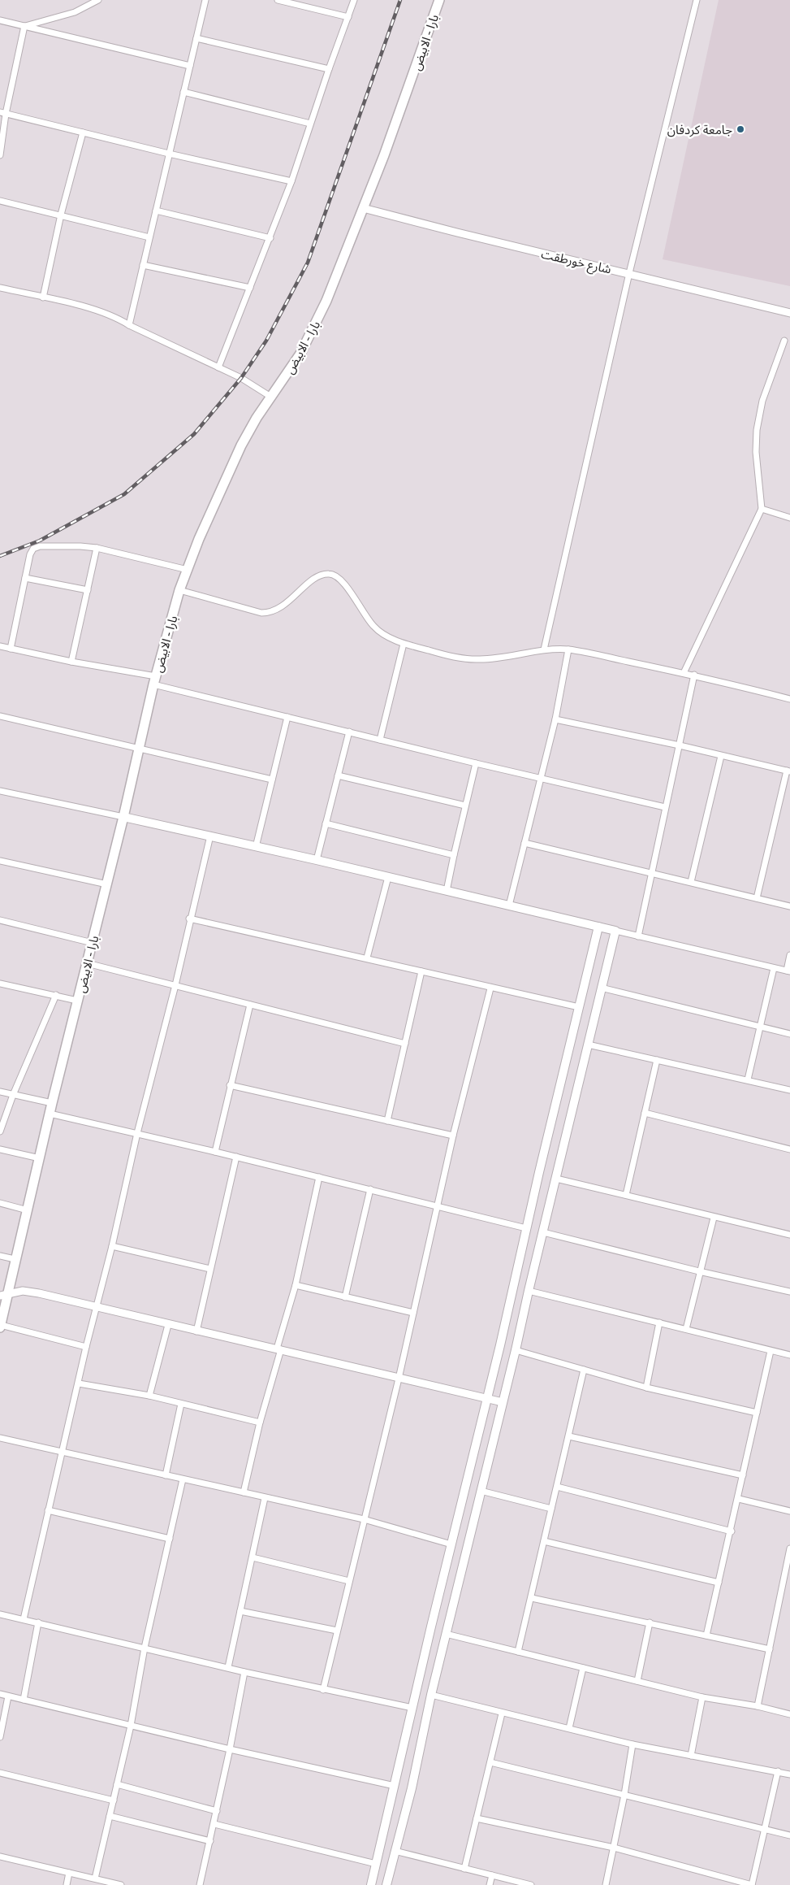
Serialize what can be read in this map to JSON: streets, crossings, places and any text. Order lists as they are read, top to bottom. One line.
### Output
{"streets":{"main road":["بارا - الابيض"],"street":["شارع خورطقت"]},"crossings":[["بارا - الابيض","شارع خورطقت"]],"places":["جامعة كردفان"]}
